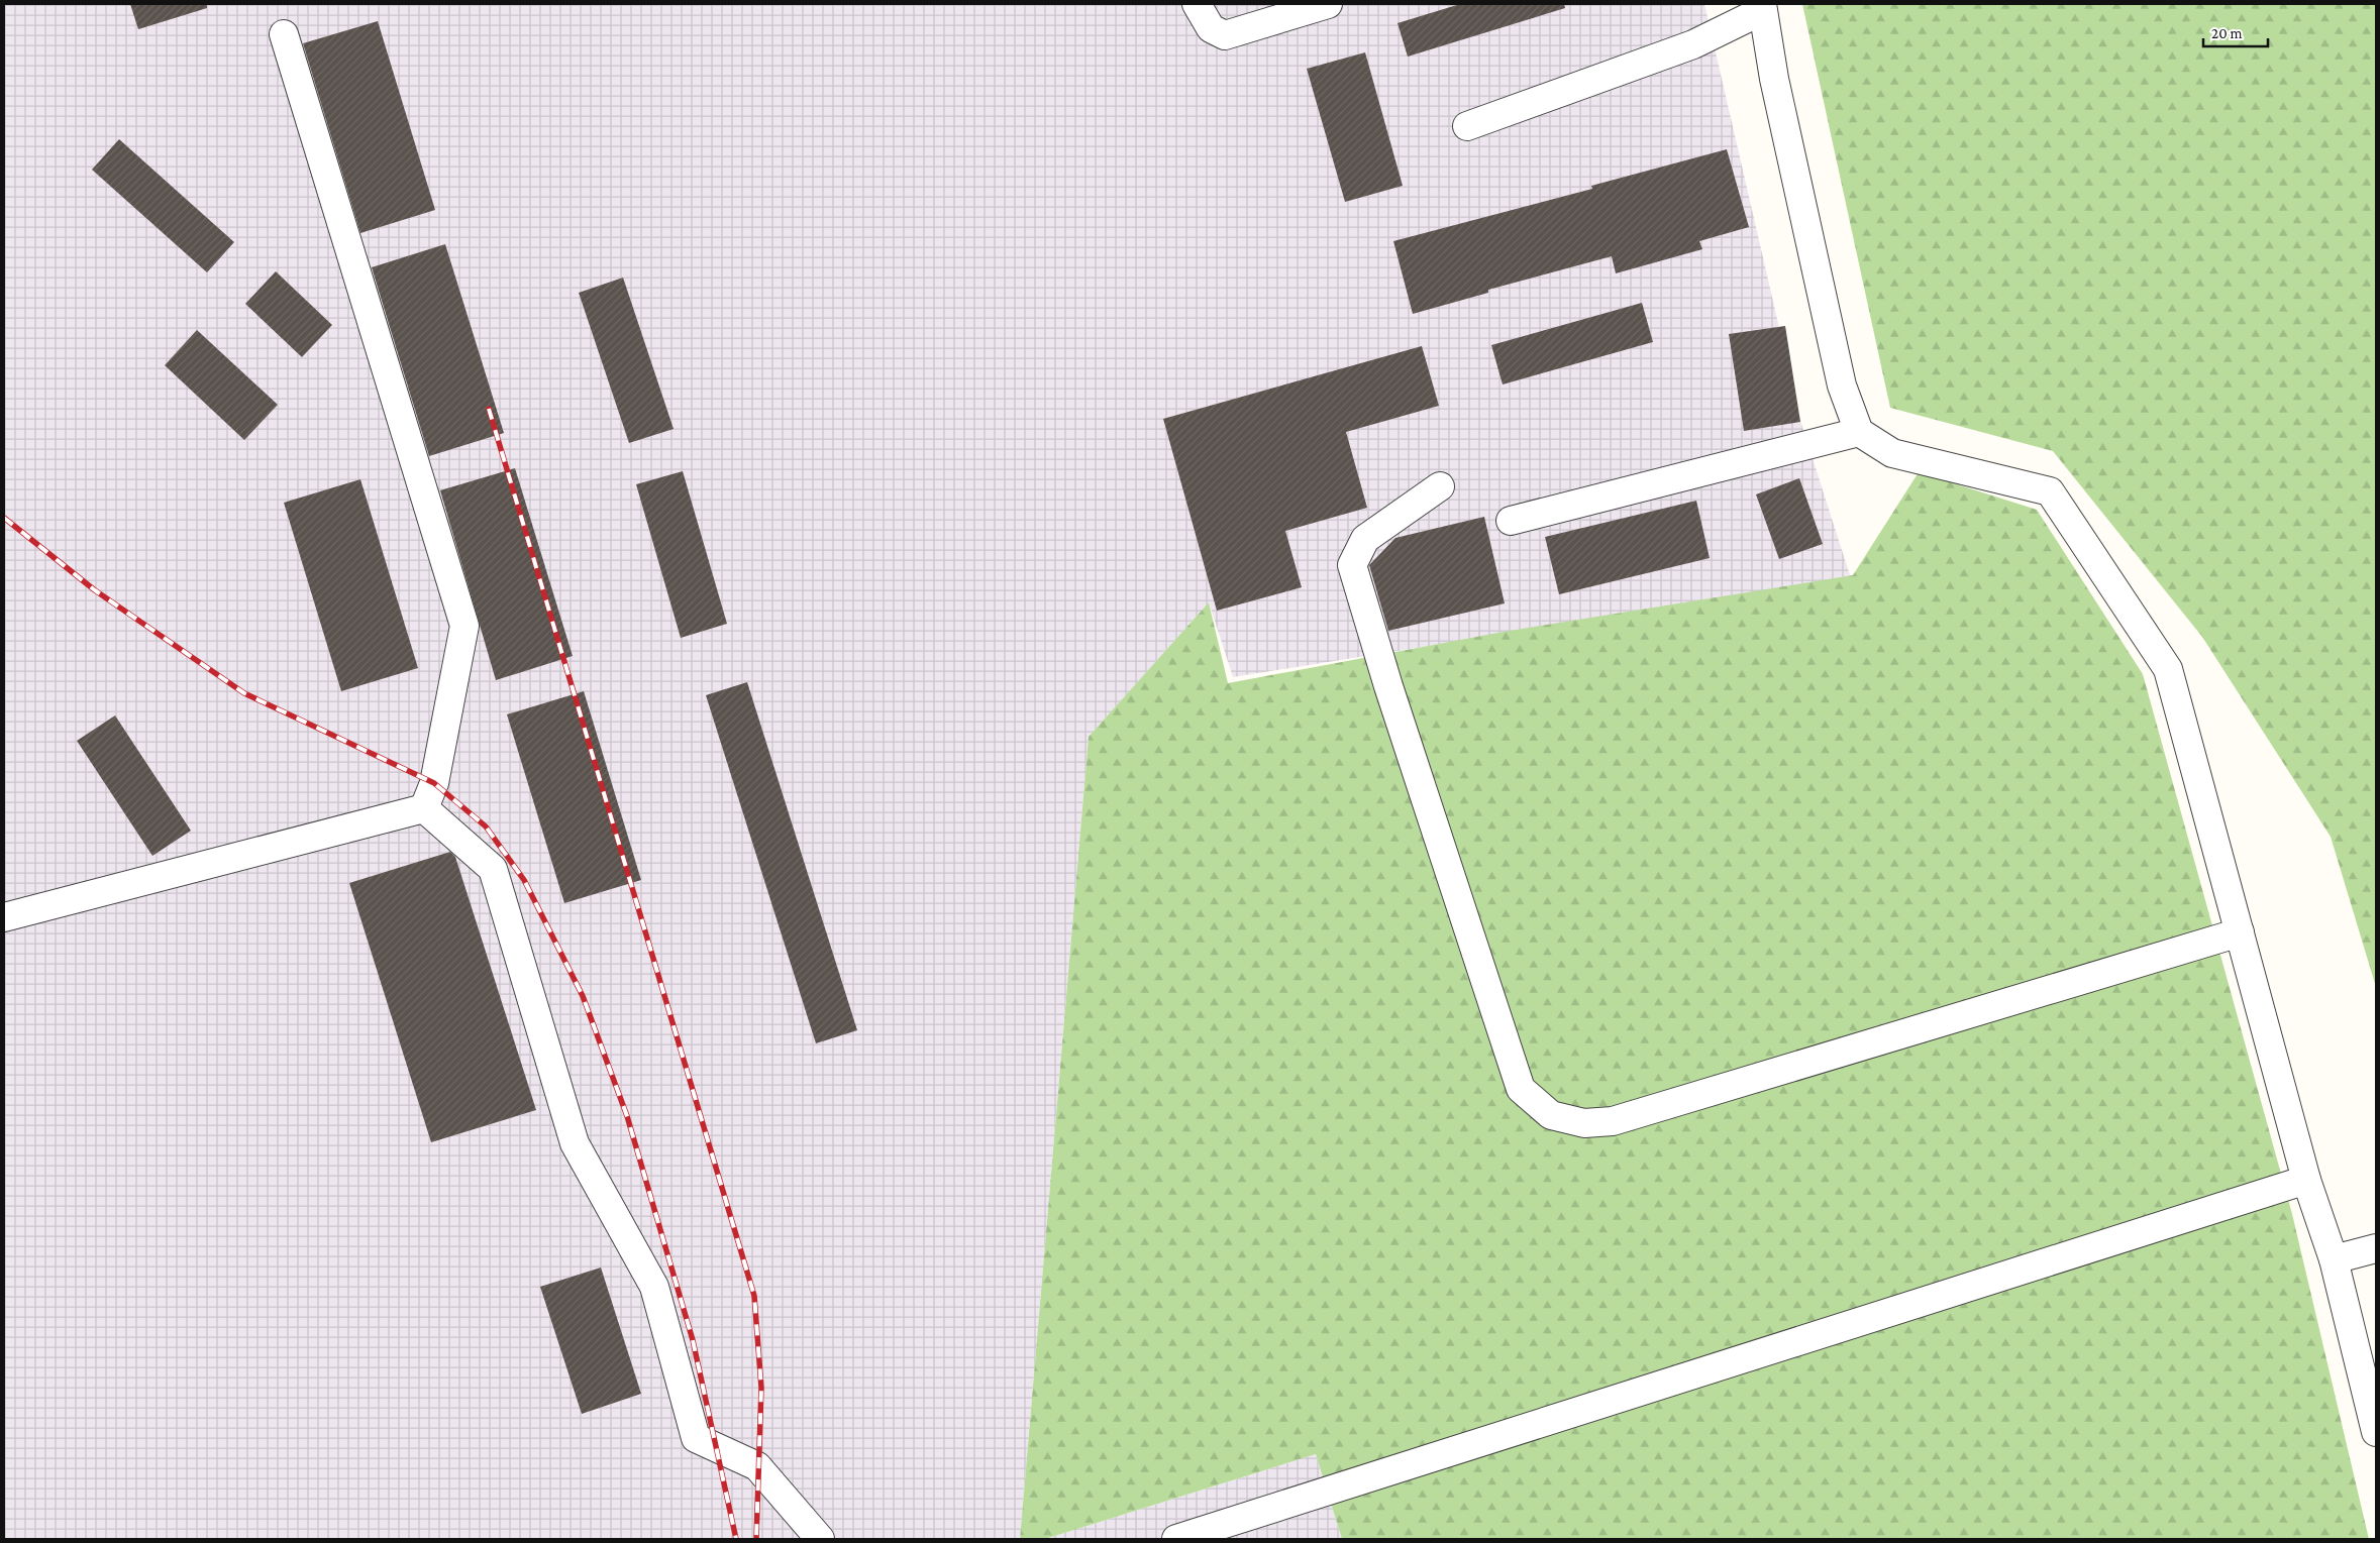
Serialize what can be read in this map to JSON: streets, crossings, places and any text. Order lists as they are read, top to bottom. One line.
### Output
{"scale_bar":"20 m"}
